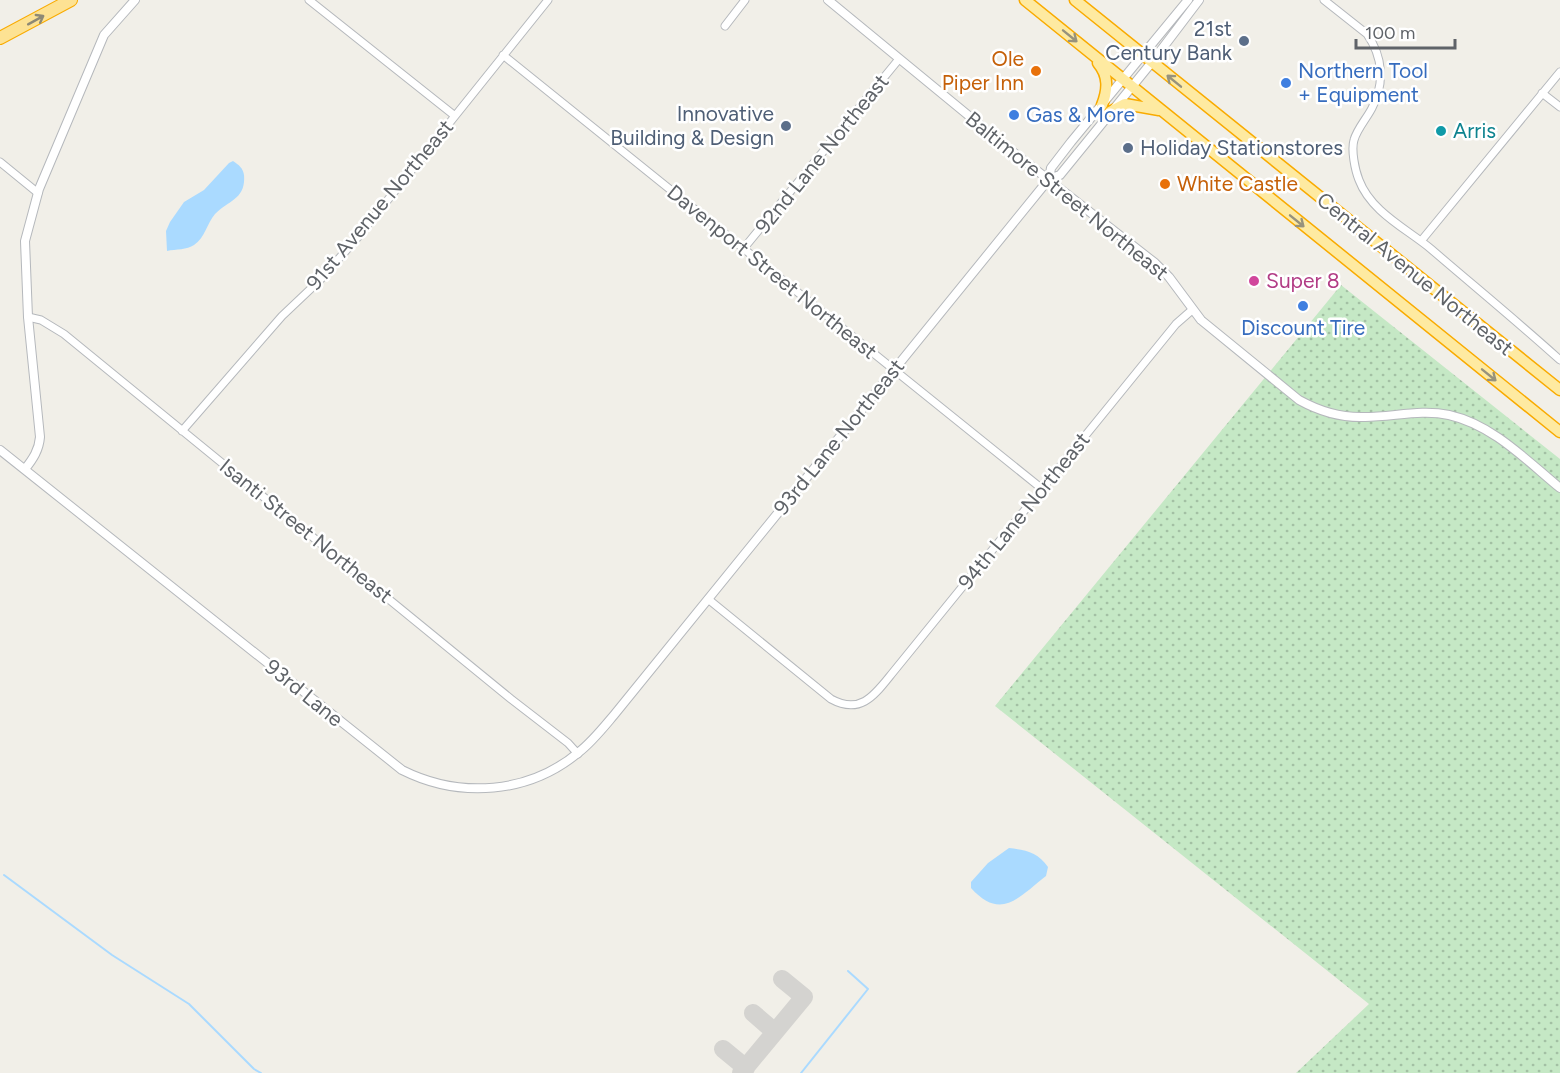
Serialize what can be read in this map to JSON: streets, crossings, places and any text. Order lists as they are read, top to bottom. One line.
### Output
{"streets":{"highway":["Central Avenue Northeast"],"street":["92nd Lane Northeast","Baltimore Street Northeast","91st Avenue Northeast","Davenport Street Northeast","93rd Lane Northeast","94th Lane Northeast","Isanti Street Northeast","93rd Lane"]},"crossings":[["92nd Lane Northeast","Baltimore Street Northeast"],["92nd Lane Northeast","Davenport Street Northeast"],["Baltimore Street Northeast","93rd Lane Northeast"],["Baltimore Street Northeast","94th Lane Northeast"],["91st Avenue Northeast","Davenport Street Northeast"],["91st Avenue Northeast","Isanti Street Northeast"],["Davenport Street Northeast","93rd Lane Northeast"],["Davenport Street Northeast","94th Lane Northeast"],["Central Avenue Northeast","93rd Lane Northeast"],["93rd Lane Northeast","94th Lane Northeast"],["93rd Lane Northeast","93rd Lane"],["Isanti Street Northeast","93rd Lane"]],"places":["21st Century Bank","Ole Piper Inn","Northern Tool + Equipment","Gas & More","Innovative Building & Design","Arris","Holiday Stationstores","White Castle","Super 8","Discount Tire"],"scale_bar":"100 m"}
